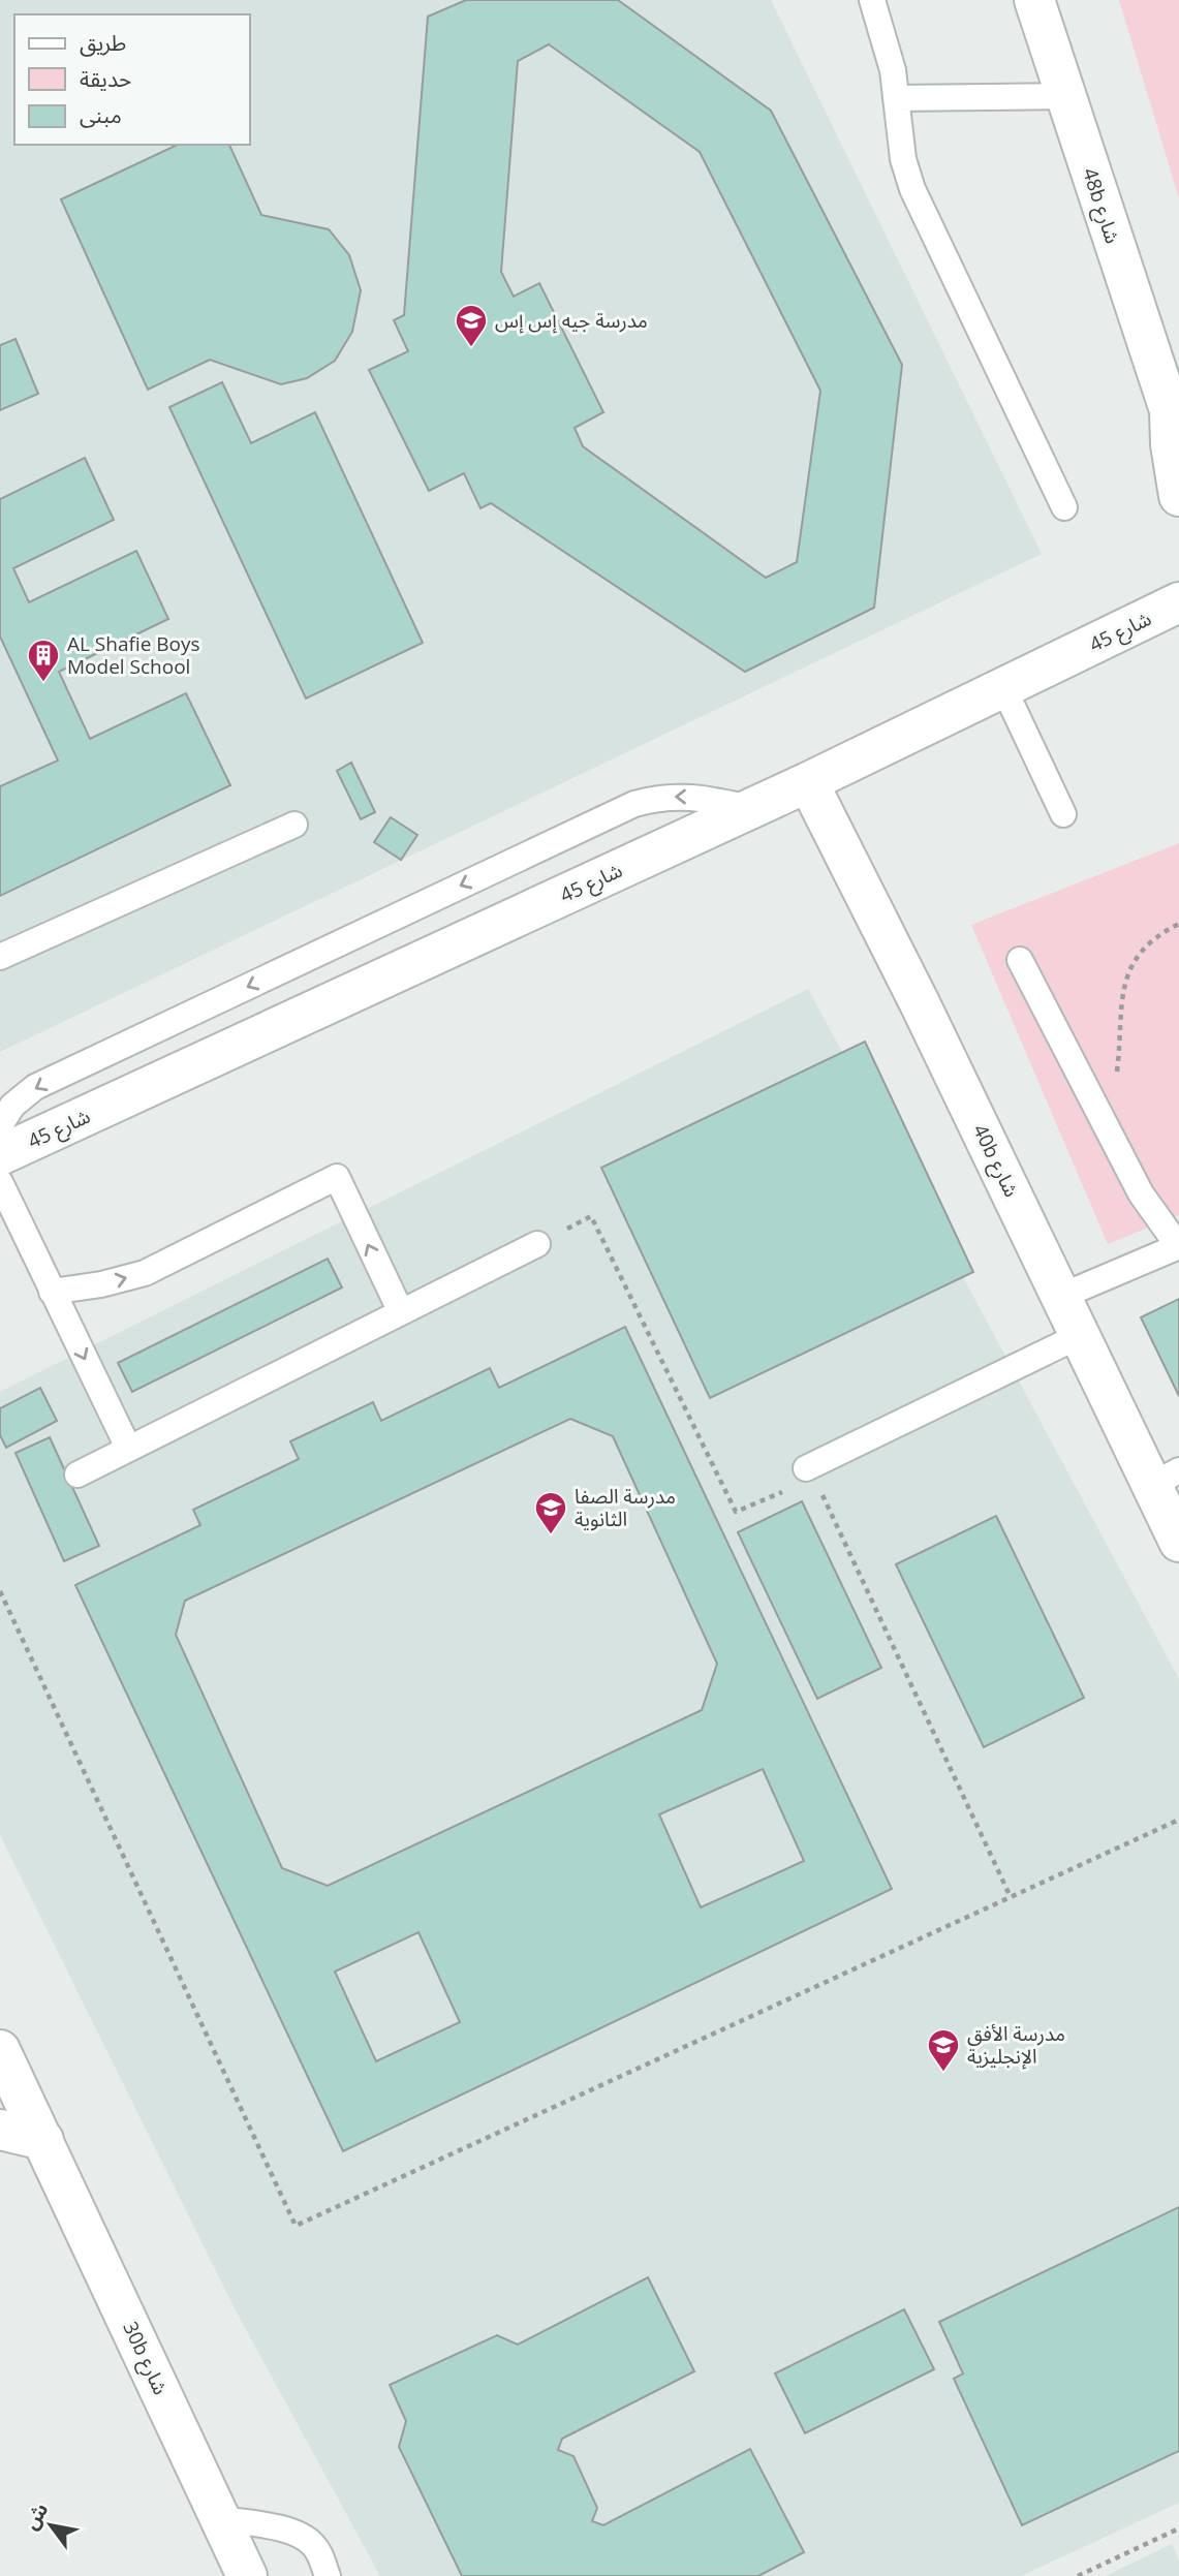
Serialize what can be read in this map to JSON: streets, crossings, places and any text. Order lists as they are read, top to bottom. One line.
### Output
{"streets":{"street":["48b شارع","شارع 45","40b شارع","30b شارع"]},"crossings":[["شارع 45","40b شارع"]],"places":{"school or university":["مدرسة جيه إس إس","مدرسة الصفا الثانوية","مدرسة الأفق الإنجليزية"],"building":["AL Shafie Boys Model School"]},"legend":["طريق","حديقة","مبنى"],"north":"top left"}
